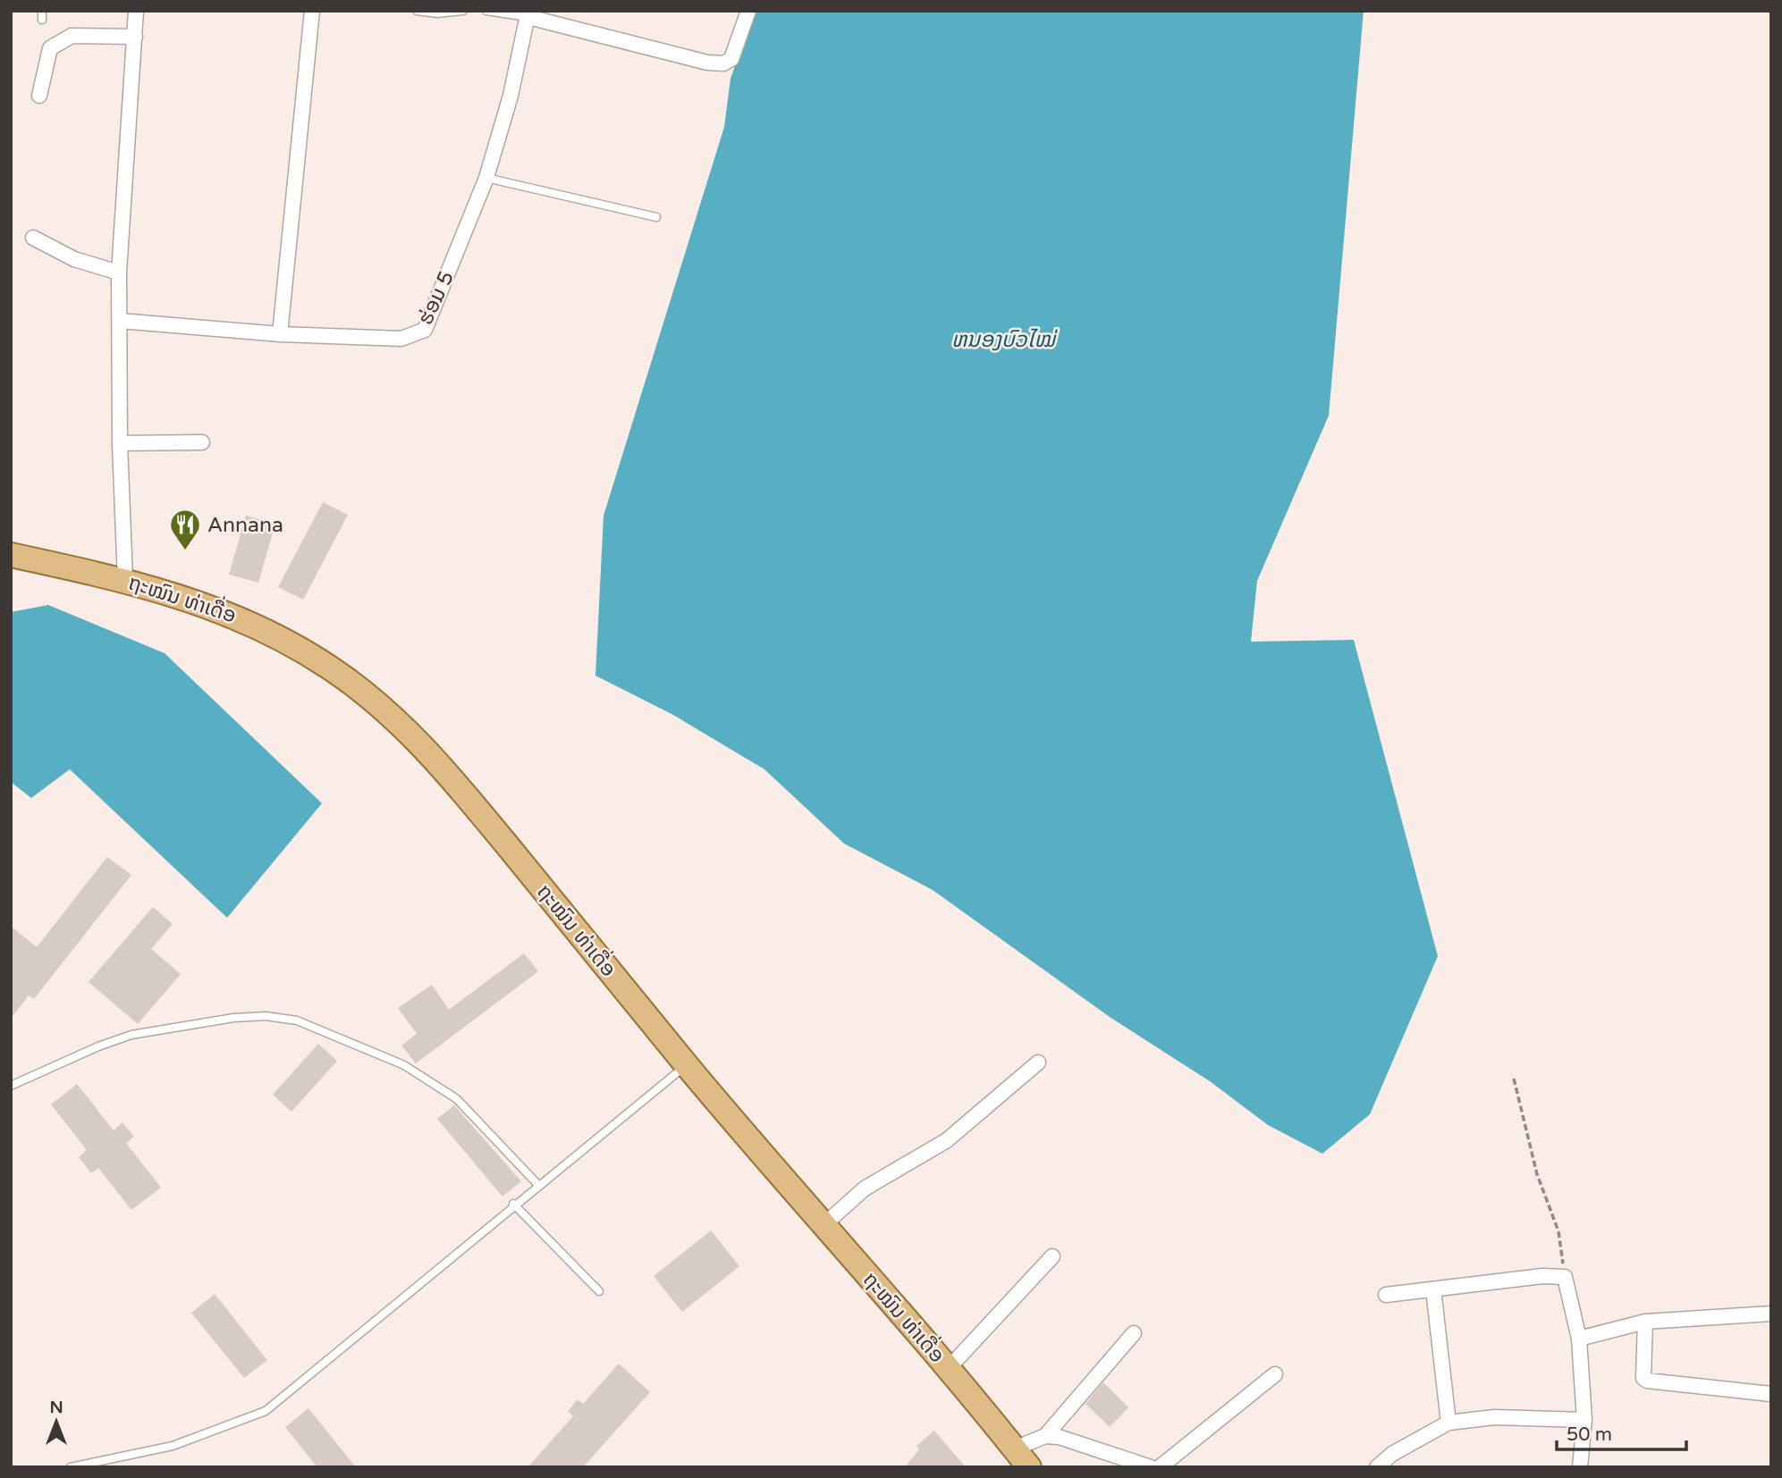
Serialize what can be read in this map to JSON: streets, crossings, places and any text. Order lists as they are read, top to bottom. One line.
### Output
{"streets":{"main road":["ຖະໝົນ ທ່າເດື່ອ"],"street":["ຮ່ອມ 5"]},"water":["ຫນອງບົວໄໝ່"],"places":{"restaurant":["Annana"]},"scale_bar":"50 m","north":"top"}
